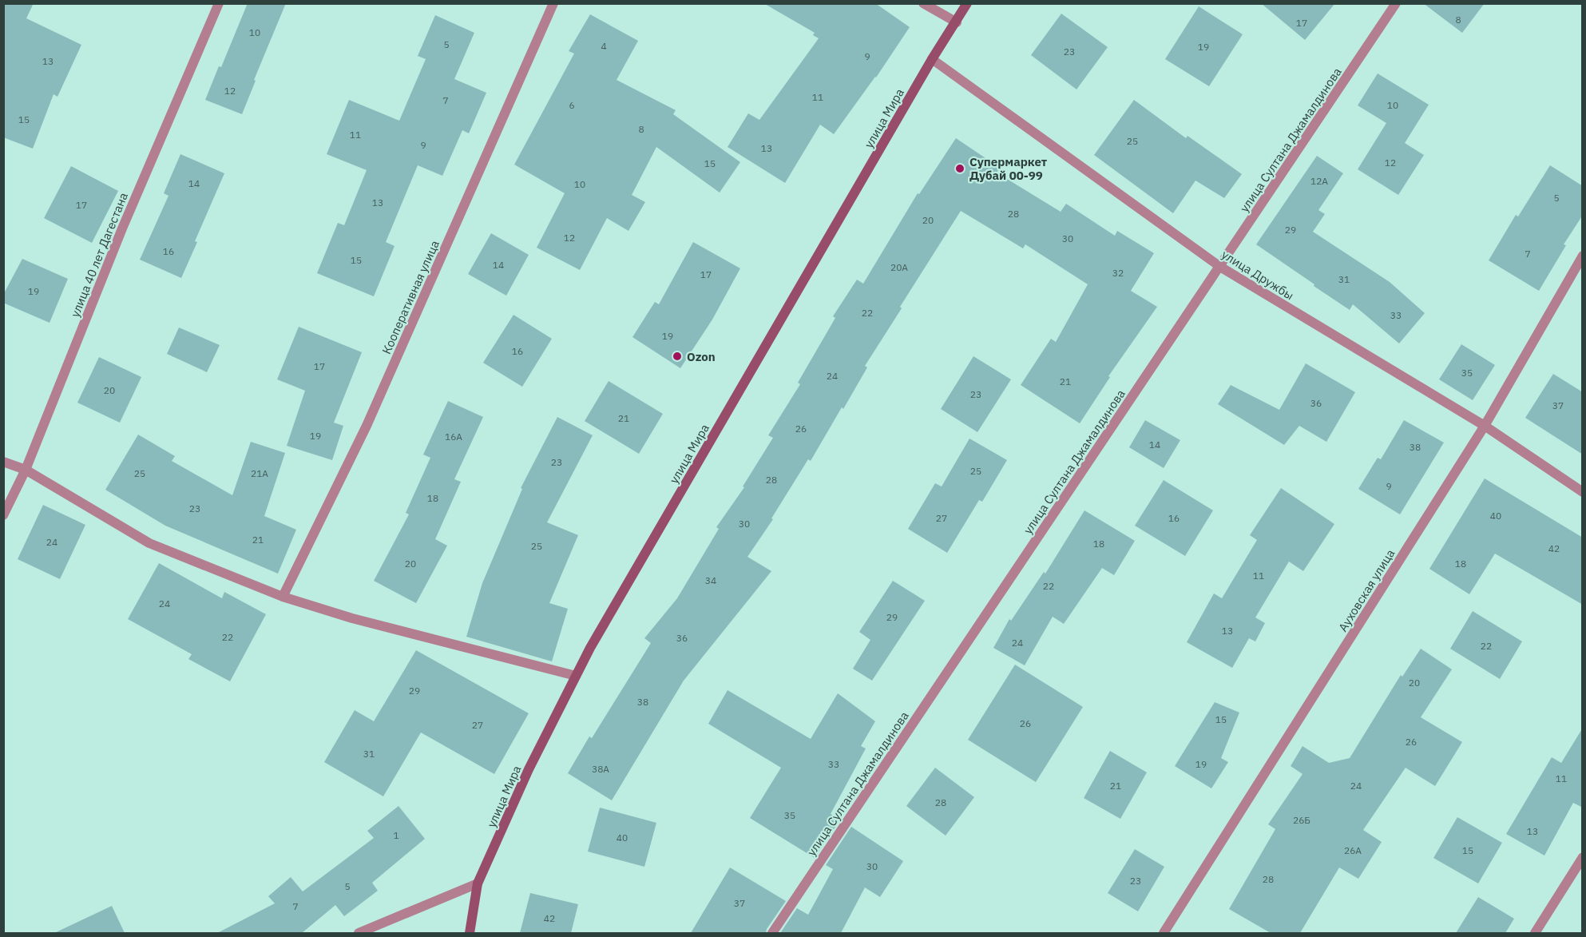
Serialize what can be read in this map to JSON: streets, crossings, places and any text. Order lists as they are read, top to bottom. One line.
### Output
{"streets":{"main road":["улица Мира"],"street":["улица Султана Джамалдинова","улица 40 лет Дагестана","улица Дружбы","Кооперативная улица","Ауховская улица"]},"crossings":[["улица Мира","улица Дружбы"],["улица Султана Джамалдинова","улица Дружбы"],["улица Дружбы","Ауховская улица"]],"places":["Супермаркет Дубай 00-99","Ozon"],"house_numbers":["8","17","10","5","4","19","23","9","13","12","11","7","6","10","15","8","11","25","9","13","12","15","12А","14","10","5","13","17","28","20","29","12","30","16","7","15","14","20А","32","17","31","19","22","33","19","16","17","35","24","21","20","23","36","37","21","26","19","16А","14","38","23","25","25","21А","28","9","18","23","40","27","16","30","21","24","18","25","42","20","18","11","34","22","24","29","13","22","36","24","22","20","29","38","15","26","27","26","31","33","19","38А","11","21","24","28","35","26Б","13","1","40","26А","15","30","28","23","5","37","7","42"]}
